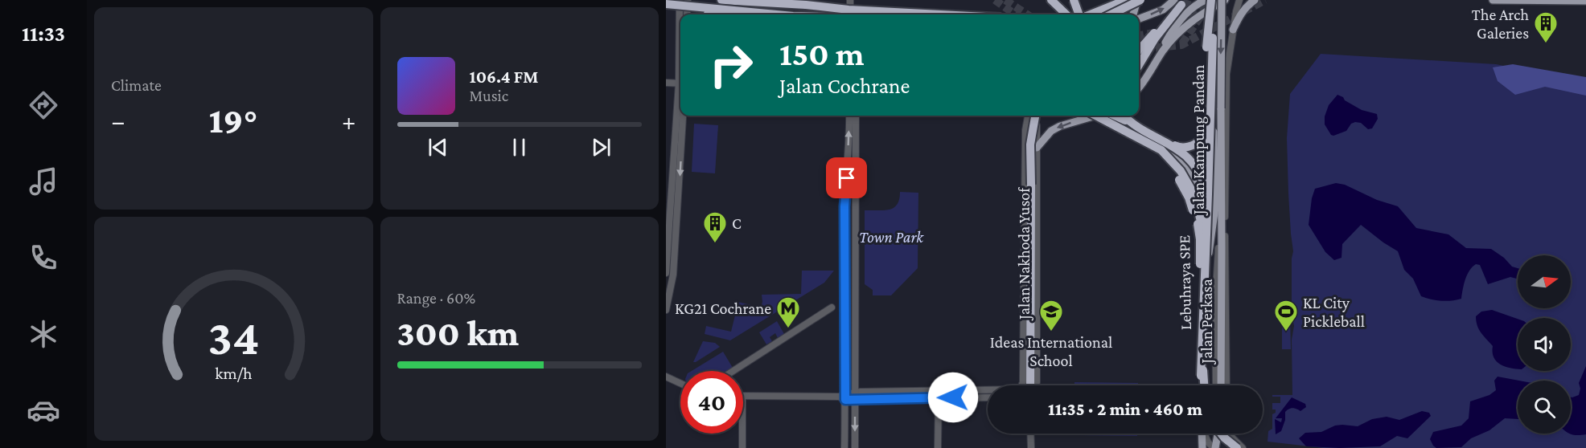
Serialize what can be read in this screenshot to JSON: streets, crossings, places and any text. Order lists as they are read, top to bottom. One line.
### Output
{"streets":{"highway":["Lebuhraya SPE"],"main road":["Jalan Kampung Pandan","Jalan Perkasa"],"street":["Jalan Nakhoda Yusof"]},"crossings":[["Jalan Kampung Pandan","Jalan Perkasa"]],"parks":["Town Park"],"places":{"building":["The Arch Galeries","C"],"metro station":["KG21 Cochrane"],"school or university":["Ideas International School"],"sports":["KL City Pickleball"]},"north":"right","page":{"tabs":"11:33","tile":["Climate",["Range · 60%","300 km"]],"turn":["150 m","Jalan Cochrane"],"song":["106.4 FM","Music"],"heat":["−","19°","+"],"limit":"40","trip":"11:35 · 2 min · 460 m","gauge":["34","km/h"]}}
